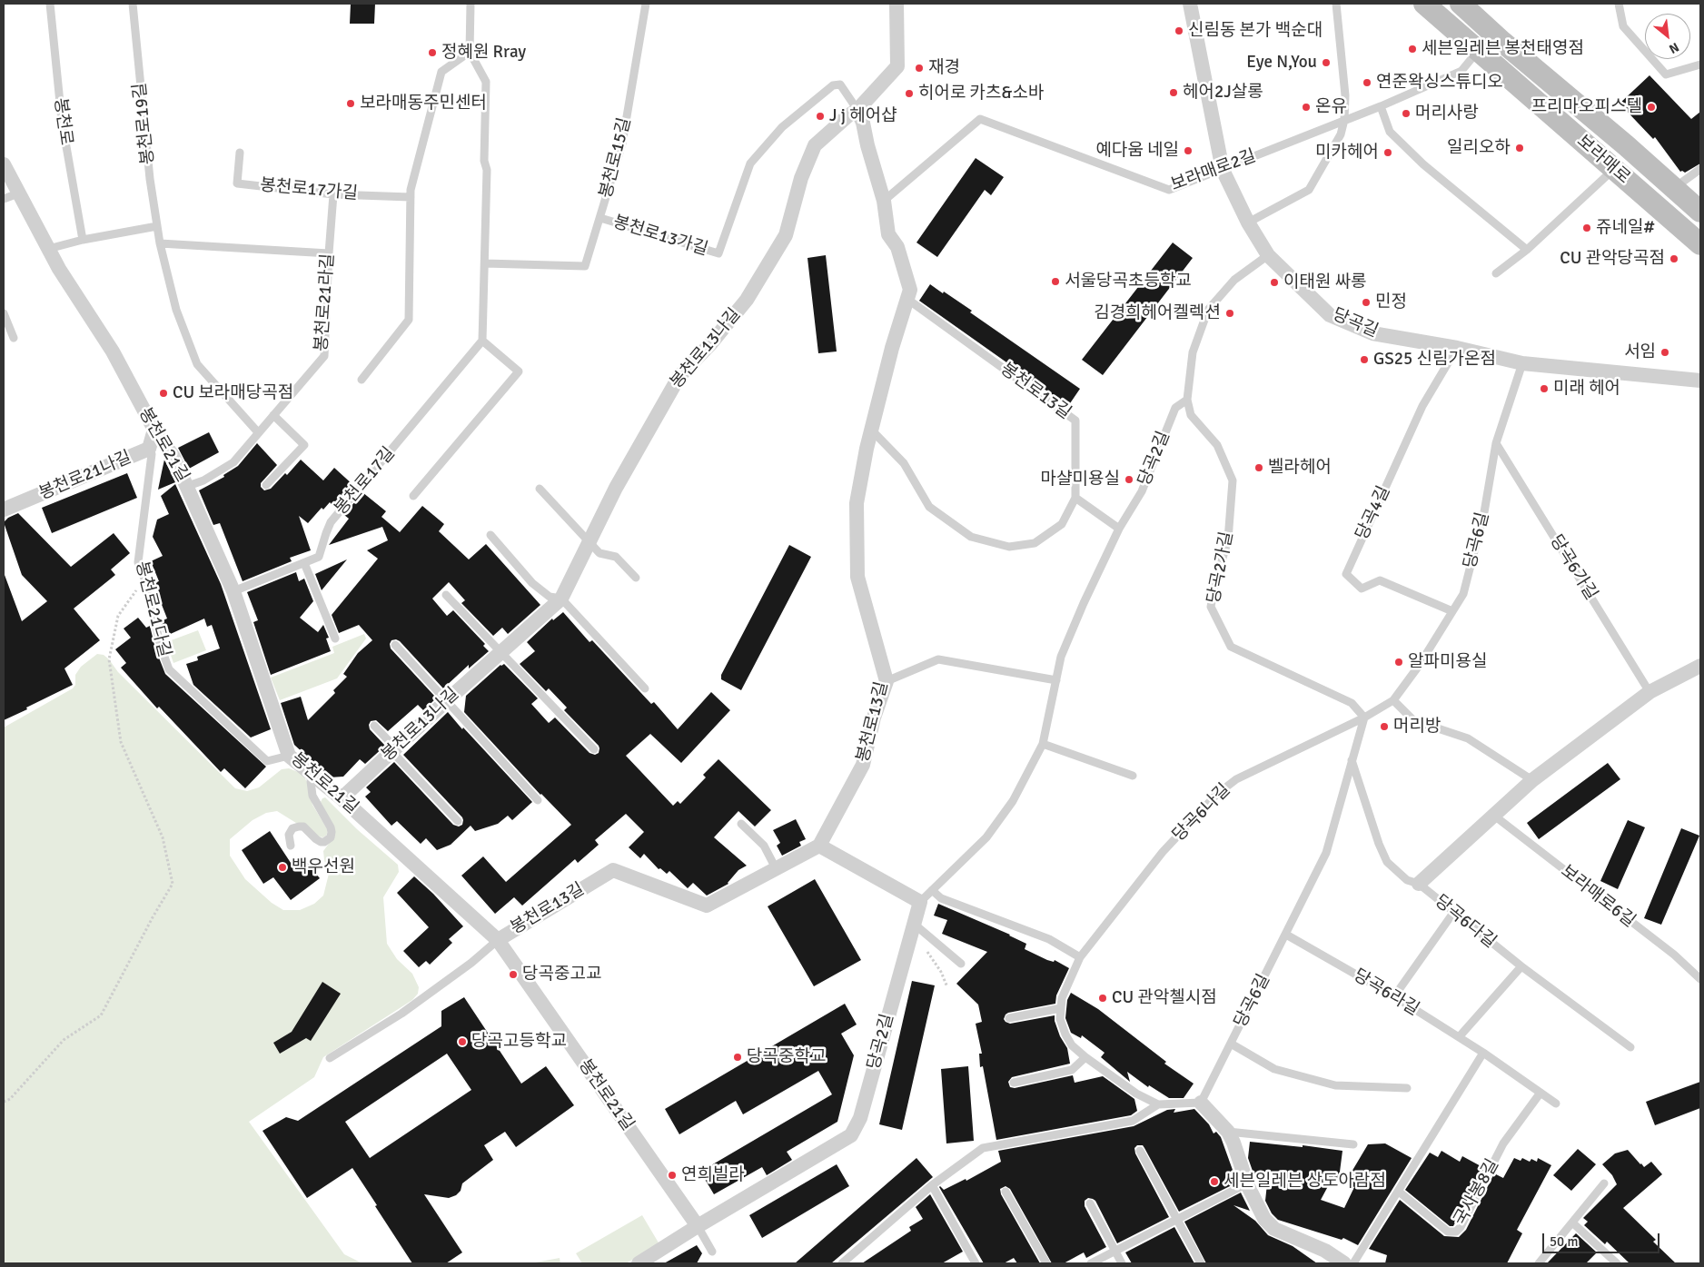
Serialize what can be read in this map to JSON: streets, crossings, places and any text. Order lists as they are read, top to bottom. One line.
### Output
{"streets":{"main road":["보라매로"],"street":["당곡길","봉천로13나길","봉천로13길","봉천로21길","당곡2길","봉천로21나길"],"lane":["봉천로","봉천로19길","봉천로15길","보라매로2길","봉천로17가길","봉천로13가길","봉천로21라길","봉천로17길","당곡4길","당곡6길","당곡2가길","당곡6가길","봉천로21다길","당곡6나길","보라매로6길","당곡6다길","당곡6라길","국사봉8길"]},"crossings":[["봉천로19길","봉천로21라길"],["봉천로15길","봉천로13가길"],["보라매로","보라매로2길"],["보라매로2길","당곡길"],["보라매로2길","봉천로13길"],["봉천로17가길","봉천로21라길"],["봉천로13가길","봉천로13나길"],["봉천로13가길","봉천로13길"],["봉천로21라길","봉천로21길"],["당곡길","당곡4길"],["당곡길","당곡6길"],["봉천로13나길","봉천로13길"],["봉천로13나길","봉천로21길"],["봉천로13길","봉천로21길"],["봉천로21길","당곡2길"],["봉천로21길","봉천로21나길"],["봉천로21길","봉천로17길"],["봉천로21길","봉천로21다길"],["당곡2길","당곡2가길"],["봉천로21나길","봉천로21다길"],["당곡4길","당곡6길"],["당곡6길","당곡2가길"],["당곡6길","당곡6가길"],["당곡6길","당곡6나길"],["당곡6길","당곡6다길"],["당곡6길","당곡6라길"],["당곡2가길","당곡6나길"],["당곡6라길","국사봉8길"]],"places":["신림동 본가 백순대","세븐일레븐 봉천태영점","정혜원 Rray","Eye N,You","재경","연준왁싱스튜디오","헤어2J살롱","히어로 카츠&소바","보라매동주민센터","온유","프리마오피스텔","머리사랑","J j 헤어샵","일리오하","예다움 네일","미카헤어","쥬네일#","CU 관악당곡점","서울당곡초등학교","이태원 싸롱","민정","김경희헤어켈렉션","서임","GS25 신림가온점","미래 헤어","CU 보라매당곡점","벨라헤어","마샬미용실","알파미용실","머리방","백우선원","당곡중고교","CU 관악첼시점","당곡고등학교","당곡중학교","연희빌라","세븐일레븐 상도아람점"],"scale_bar":"50 m","north":"bottom right"}
